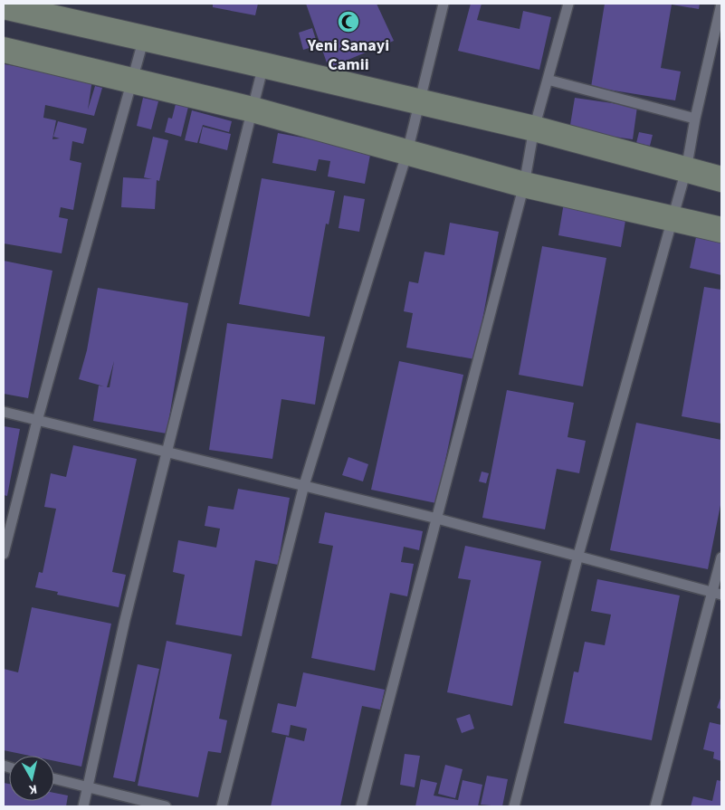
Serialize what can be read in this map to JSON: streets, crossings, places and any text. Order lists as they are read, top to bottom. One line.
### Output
{"places":{"mosque":["Yeni Sanayi Camii"]},"north":"bottom"}
